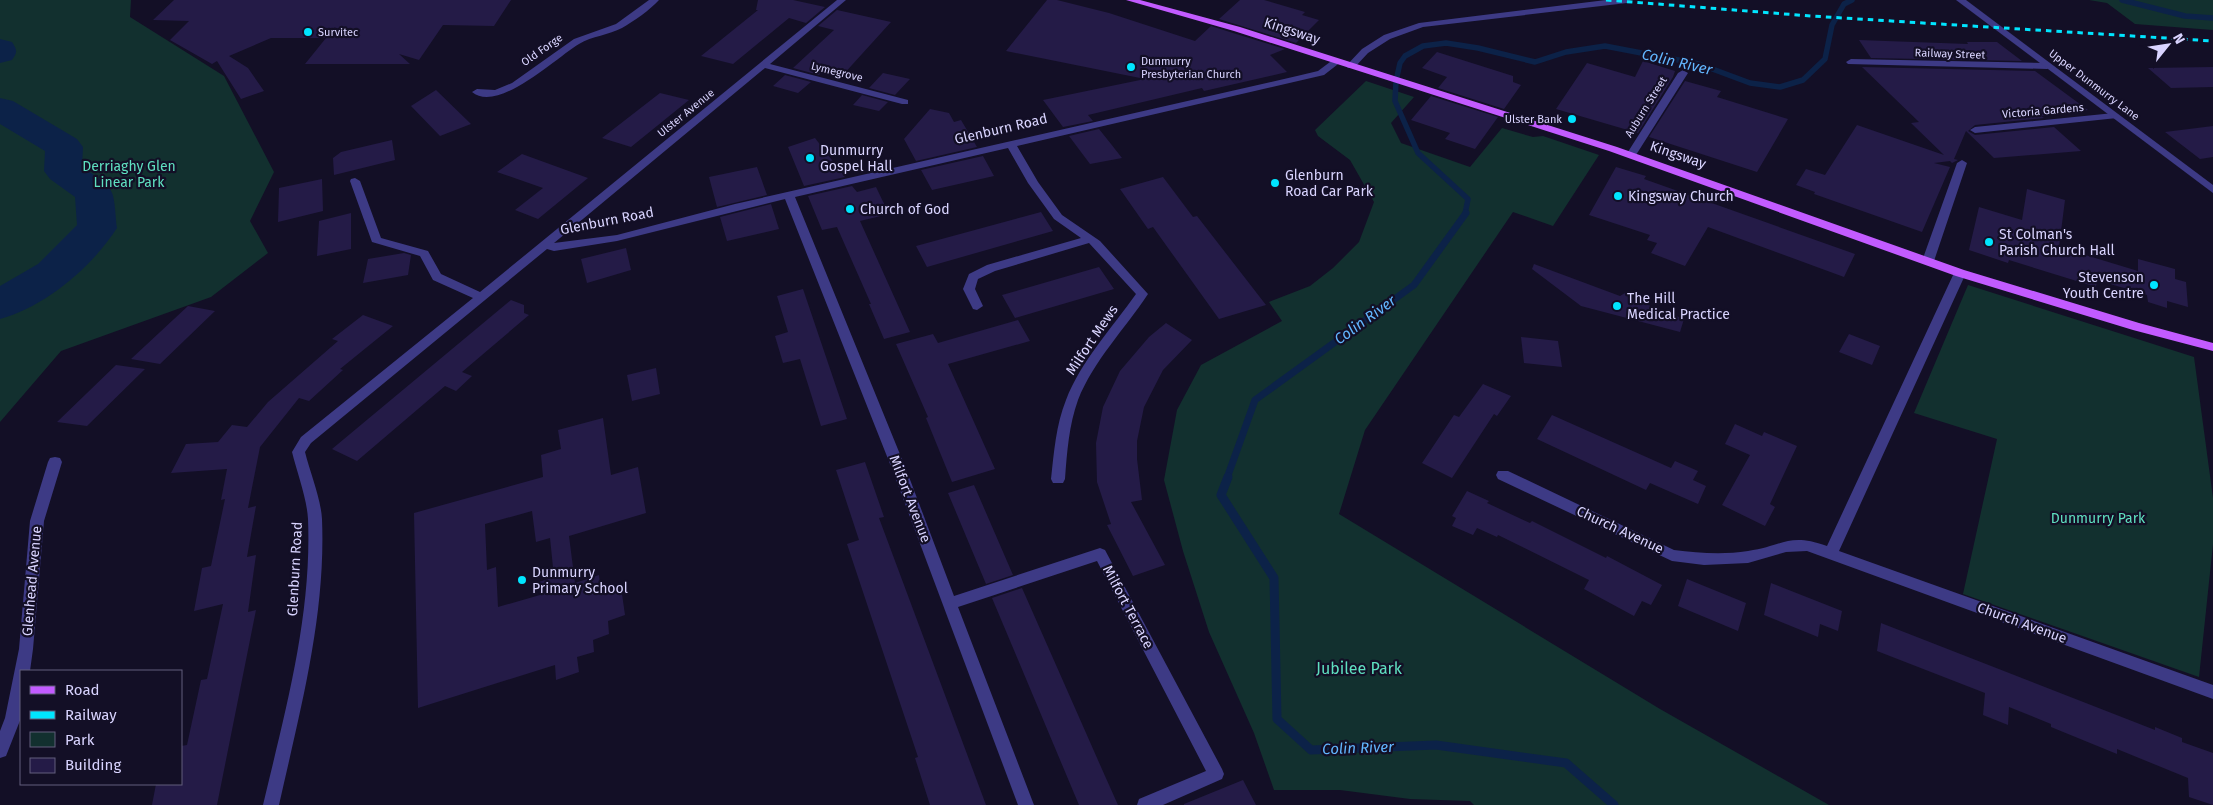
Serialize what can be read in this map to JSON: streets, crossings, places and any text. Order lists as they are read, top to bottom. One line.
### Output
{"streets":{"main road":["Kingsway"],"street":["Old Forge","Railway Street","Lymegrove","Upper Dunmurry Lane","Auburn Street","Victoria Gardens","Ulster Avenue","Glenburn Road","Milfort Mews","Milfort Avenue","Church Avenue","Glenhead Avenue","Milfort Terrace"]},"crossings":[["Kingsway","Auburn Street"],["Kingsway","Glenburn Road"],["Railway Street","Upper Dunmurry Lane"],["Lymegrove","Ulster Avenue"],["Upper Dunmurry Lane","Victoria Gardens"],["Ulster Avenue","Glenburn Road"],["Glenburn Road","Milfort Mews"],["Glenburn Road","Milfort Avenue"],["Milfort Avenue","Milfort Terrace"]],"water":["Colin River"],"parks":["Derriaghy Glen Linear Park","Dunmurry Park","Jubilee Park"],"places":["Survitec","Dunmurry Presbyterian Church","Ulster Bank","Dunmurry Gospel Hall","Glenburn Road Car Park","Kingsway Church","Church of God","St Colman's Parish Church Hall","Stevenson Youth Centre","The Hill Medical Practice","Dunmurry Primary School"],"legend":["Road","Railway","Park","Building"],"north":"top right"}
